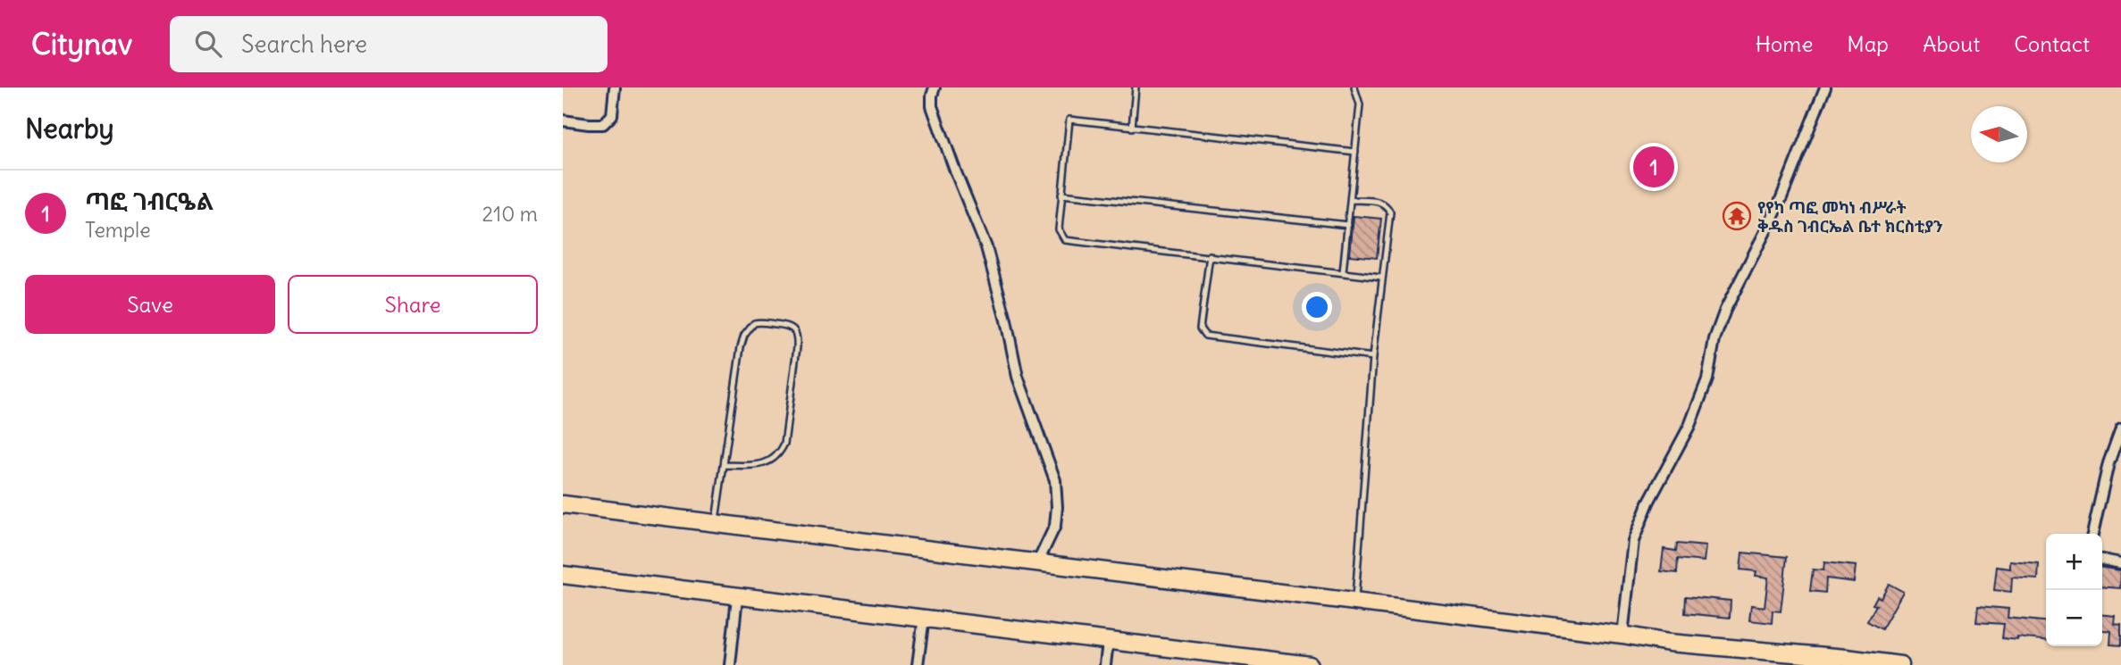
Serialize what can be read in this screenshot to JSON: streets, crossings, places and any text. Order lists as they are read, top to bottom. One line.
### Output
{"places":{"temple":["የየካ ጣፎ መካነ ብሥራት ቅዱስ ገብርኤል ቤተ ክርስቲያን"]},"north":"left","page":{"header":"Citynav","search":"Search here","nav":["Home","Map","About","Contact"],"heading":"Nearby","pins":"1","list":[{"mark":"1","name":"ጣፎ ገብርዔል","note":"Temple","value":"210 m"}],"buttons":["Save","Share"],"map_buttons":["+","−"]}}
